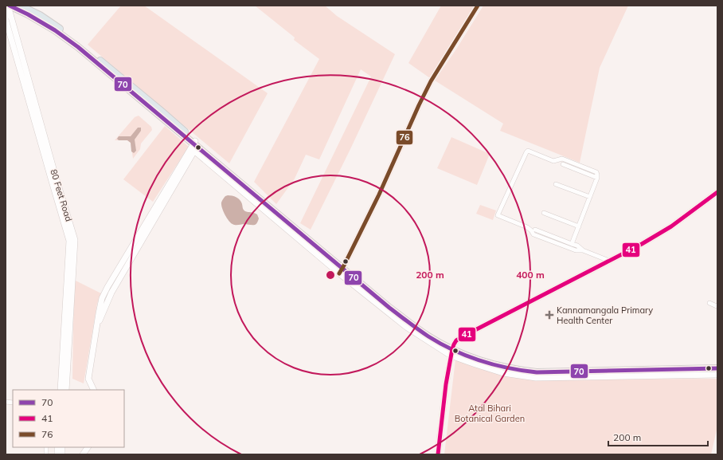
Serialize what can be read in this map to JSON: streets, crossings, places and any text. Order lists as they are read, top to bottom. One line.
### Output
{"streets":{"street":["80 Feet Road"]},"parks":["Atal Bihari Botanical Garden"],"places":{"health":["Kannamangala Primary Health Center"]},"lines":["transit line 70","transit line 76","transit line 41"],"legend":["70","41","76"],"scale_bar":"200 m","rings":["200 m","400 m"]}
